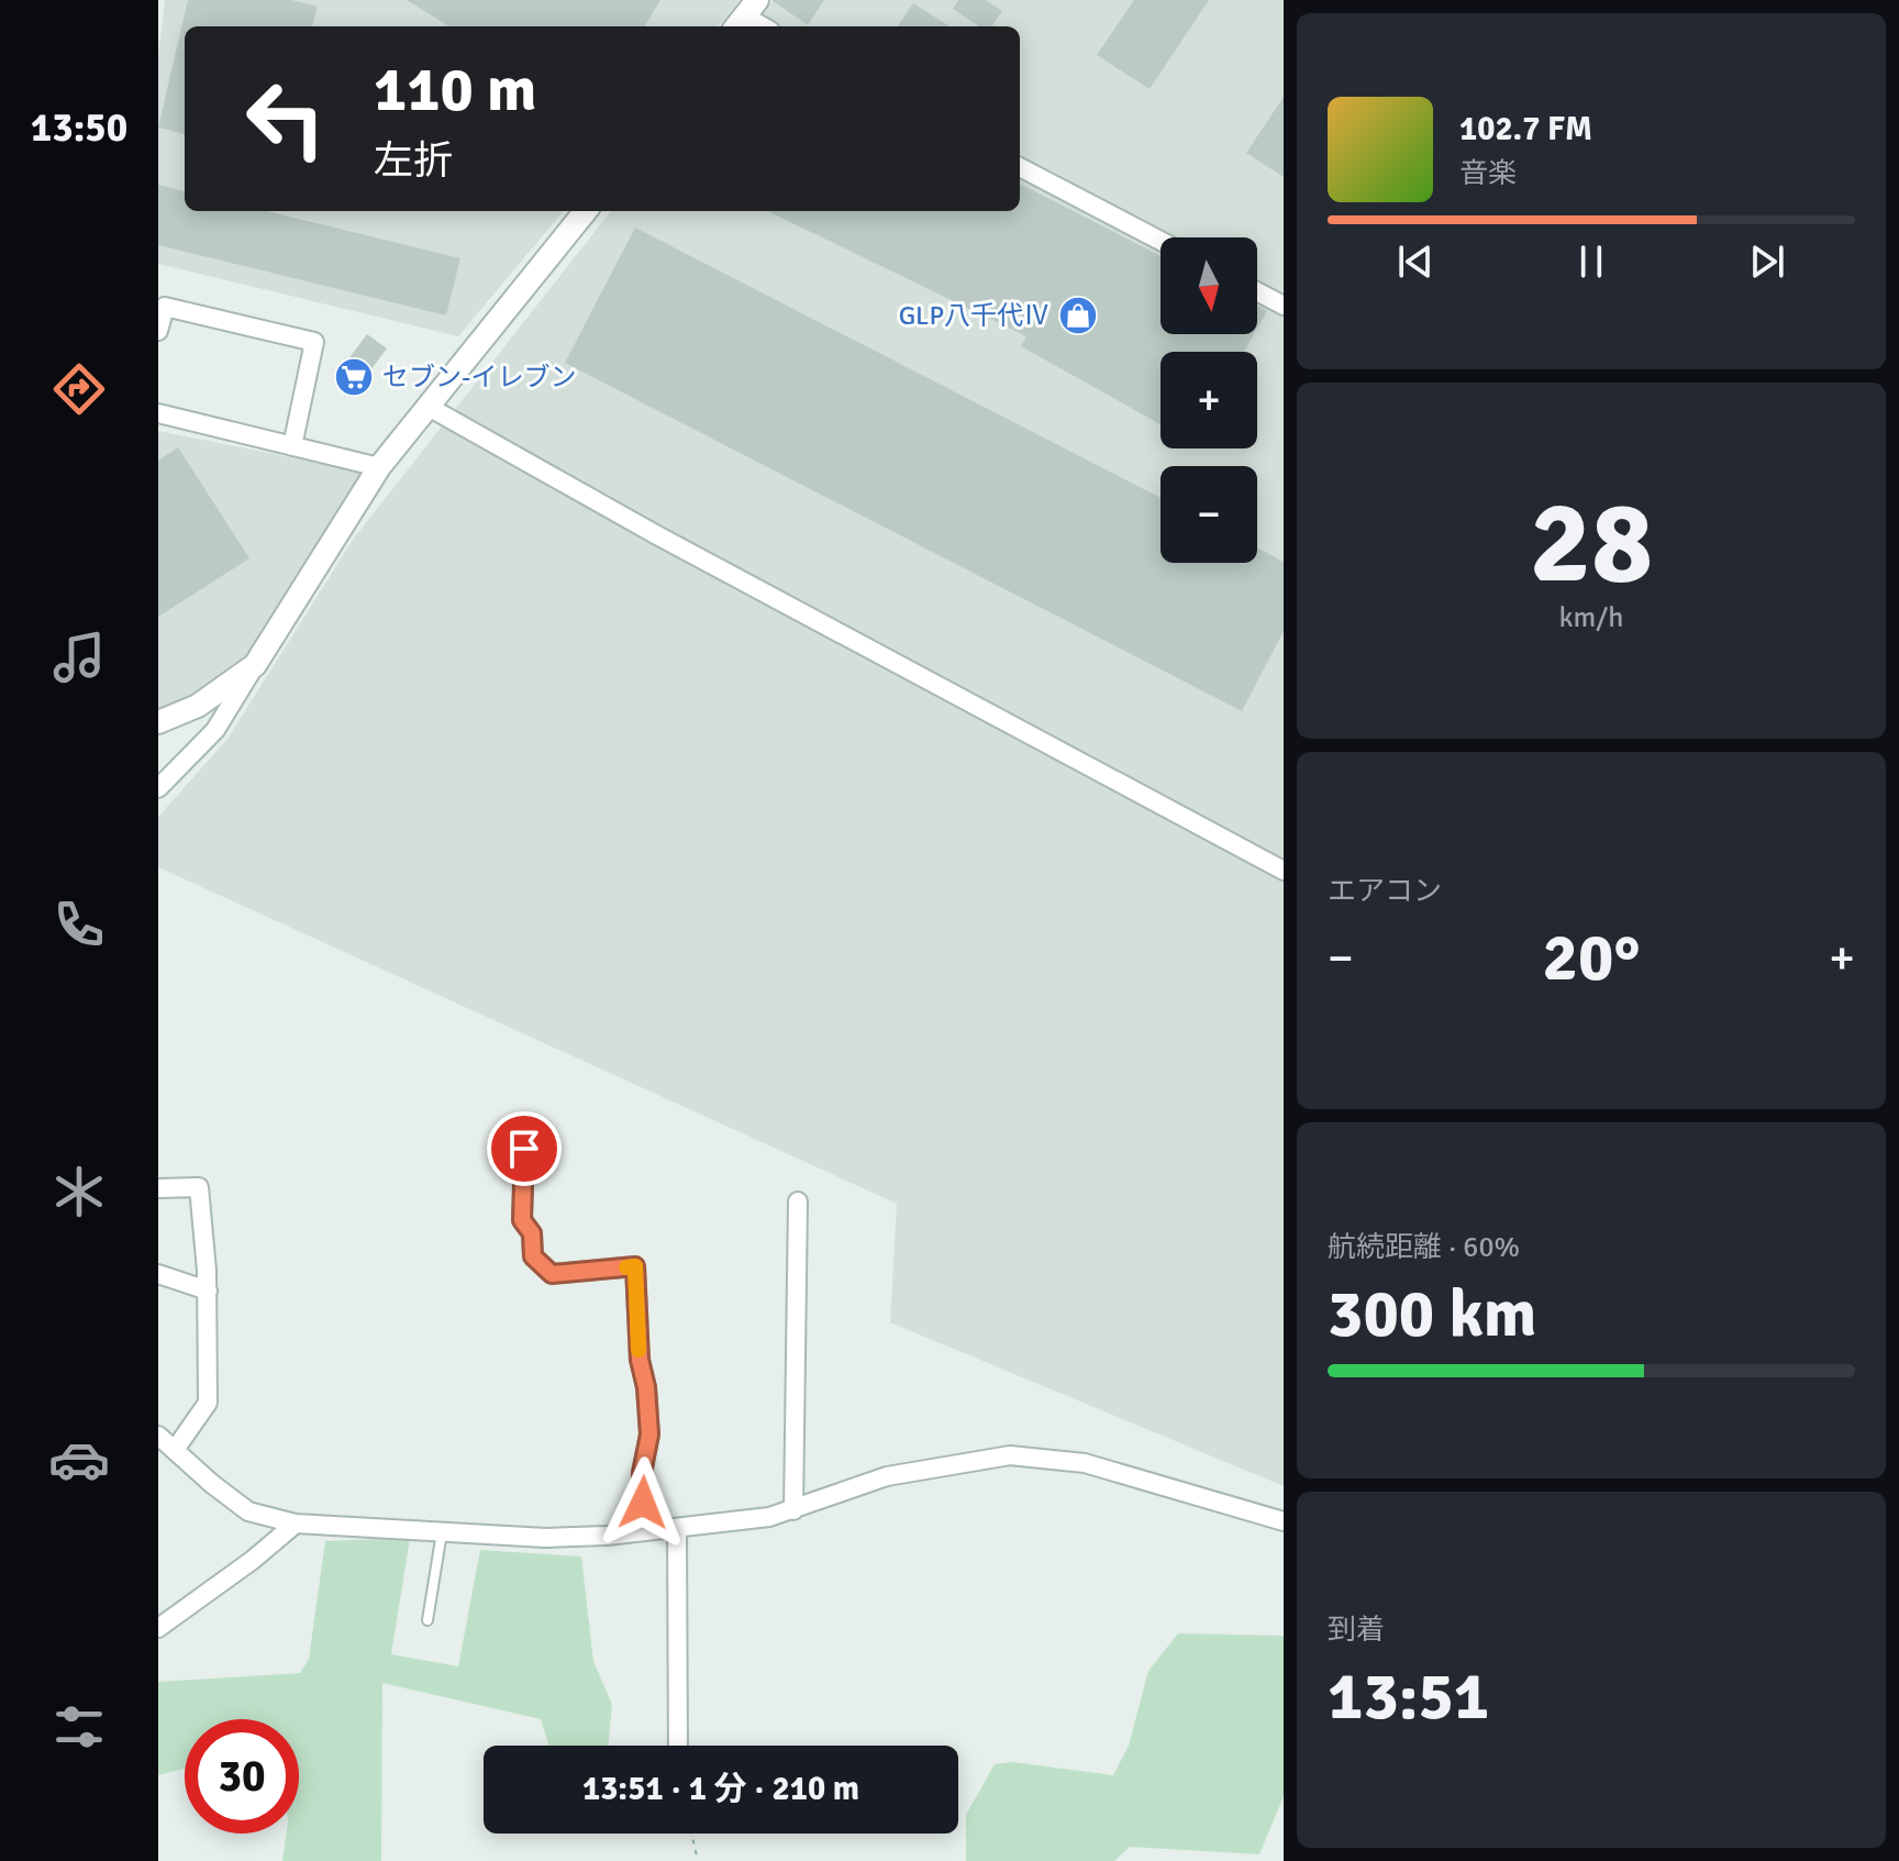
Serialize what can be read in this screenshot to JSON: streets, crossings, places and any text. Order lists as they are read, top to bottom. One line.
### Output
{"places":{"shop":["GLP八千代Ⅳ"],"supermarket":["セブン-イレブン"]},"north":"bottom","page":{"tabs":"13:50","turn":["110 m","左折"],"song":["102.7 FM","音楽"],"map_buttons":["+","−"],"tile":[["28","km/h"],"エアコン",["航続距離 · 60%","300 km"],["到着","13:51"]],"heat":["−","20°","+"],"limit":"30","trip":"13:51 · 1 分 · 210 m"}}
